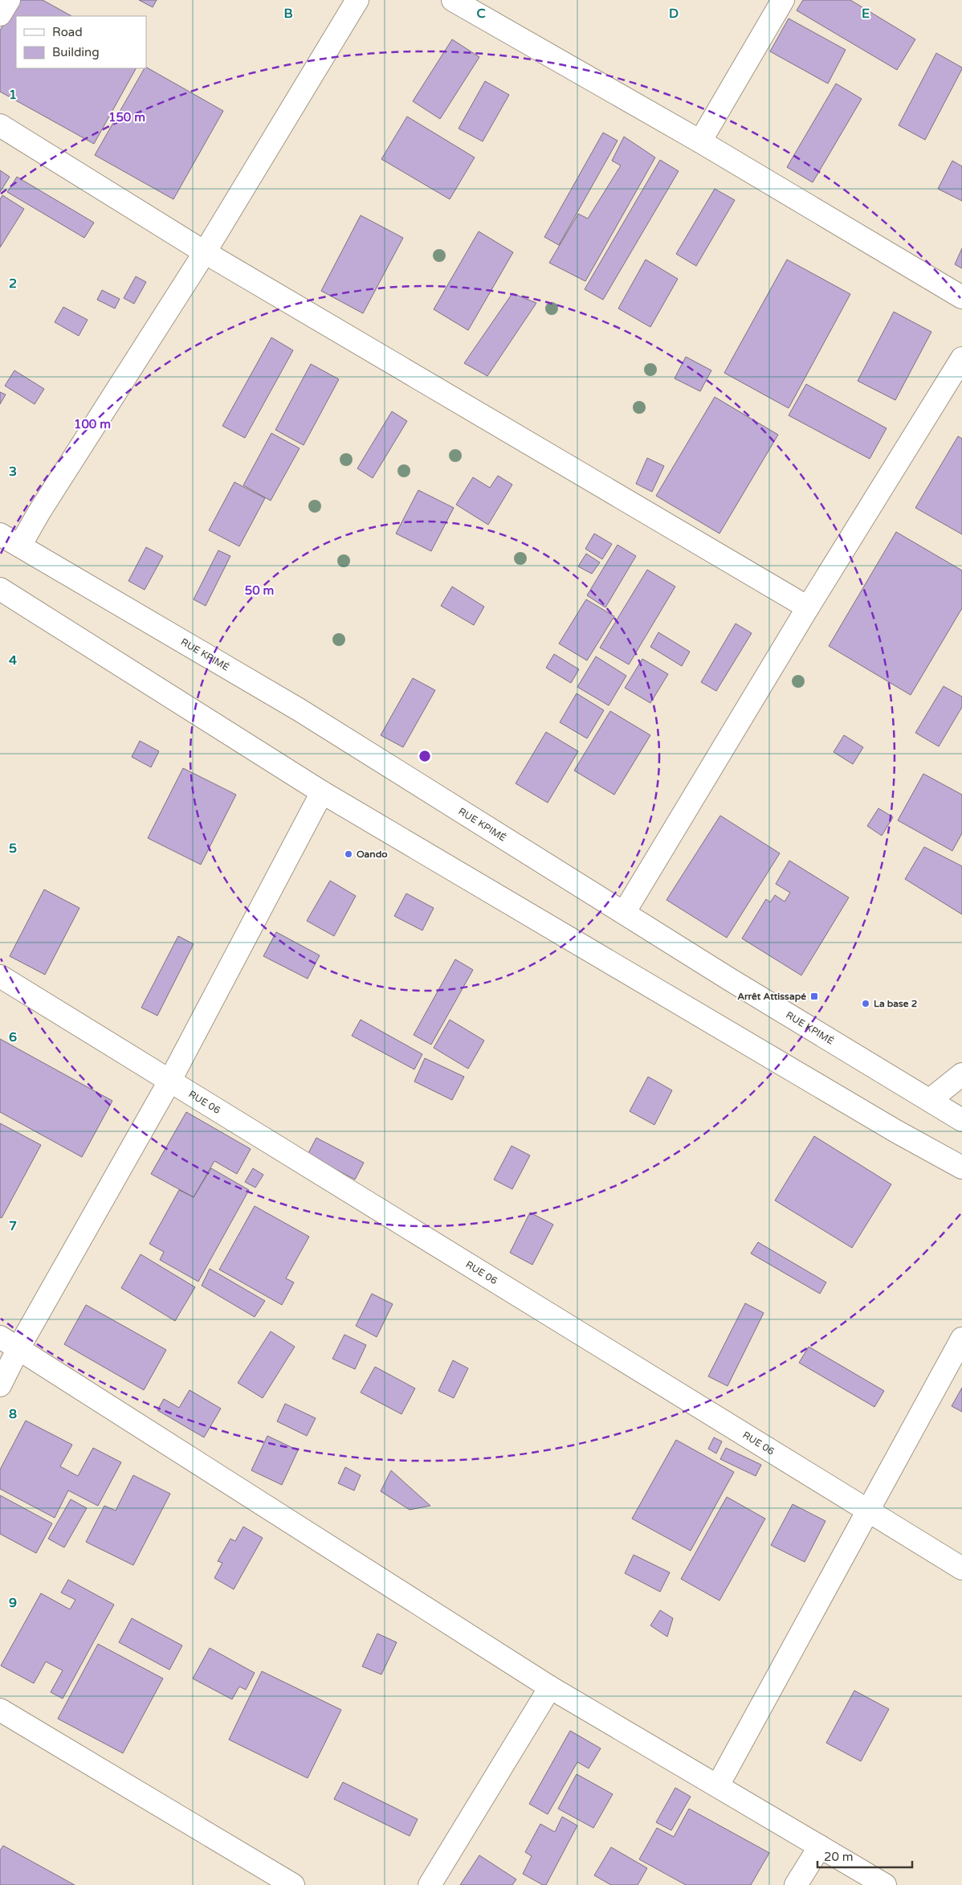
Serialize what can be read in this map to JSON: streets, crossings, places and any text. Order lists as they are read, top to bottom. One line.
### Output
{"streets":{"street":["RUE KPIMÉ","RUE 06"]},"places":{"other":["Oando","La base 2"],"transit":["Arrêt Attissapé"]},"legend":["Road","Building"],"scale_bar":"20 m","grid":{"columns":["B","C","D","E"],"rows":["1","2","3","4","5","6","7","8","9"]},"rings":["150 m","100 m","50 m"]}
